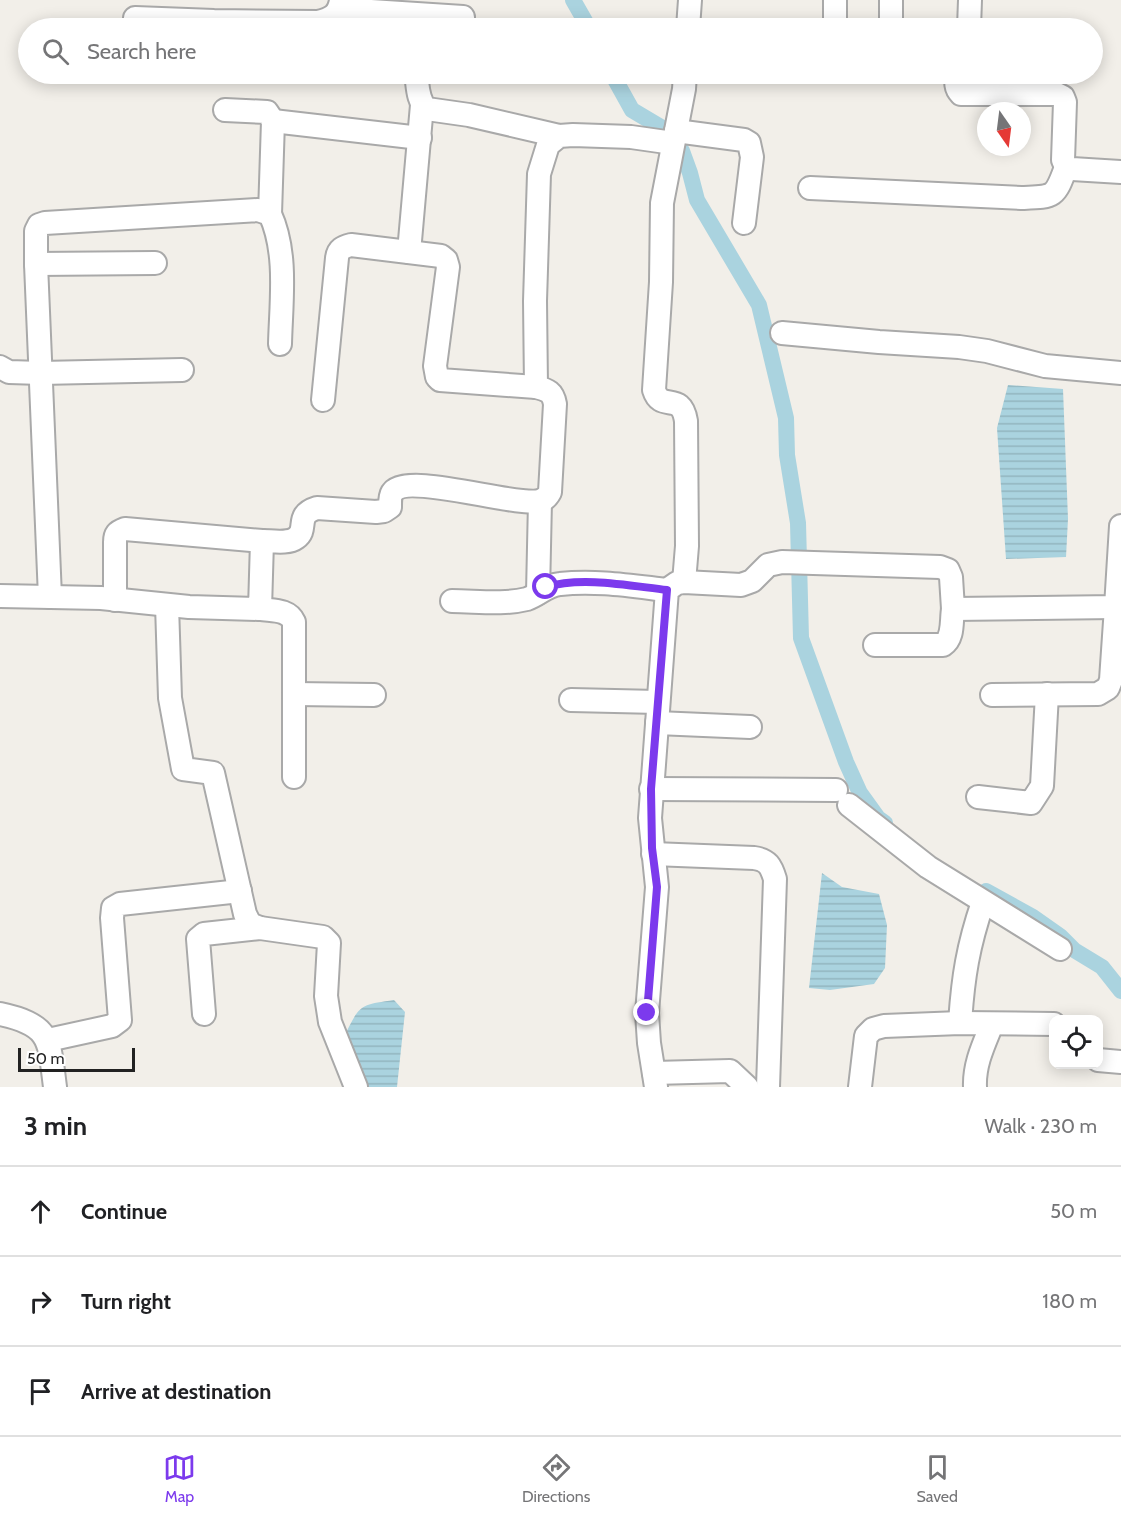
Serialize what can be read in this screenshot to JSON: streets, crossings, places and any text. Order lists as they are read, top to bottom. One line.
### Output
{"scale_bar":"50 m","north":"bottom","page":{"search":"Search here","scale":"50 m","heading":["3 min","Walk · 230 m"],"list":[["Continue","50 m"],["Turn right","180 m"],"Arrive at destination"],"nav":["Map","Directions","Saved"]}}
